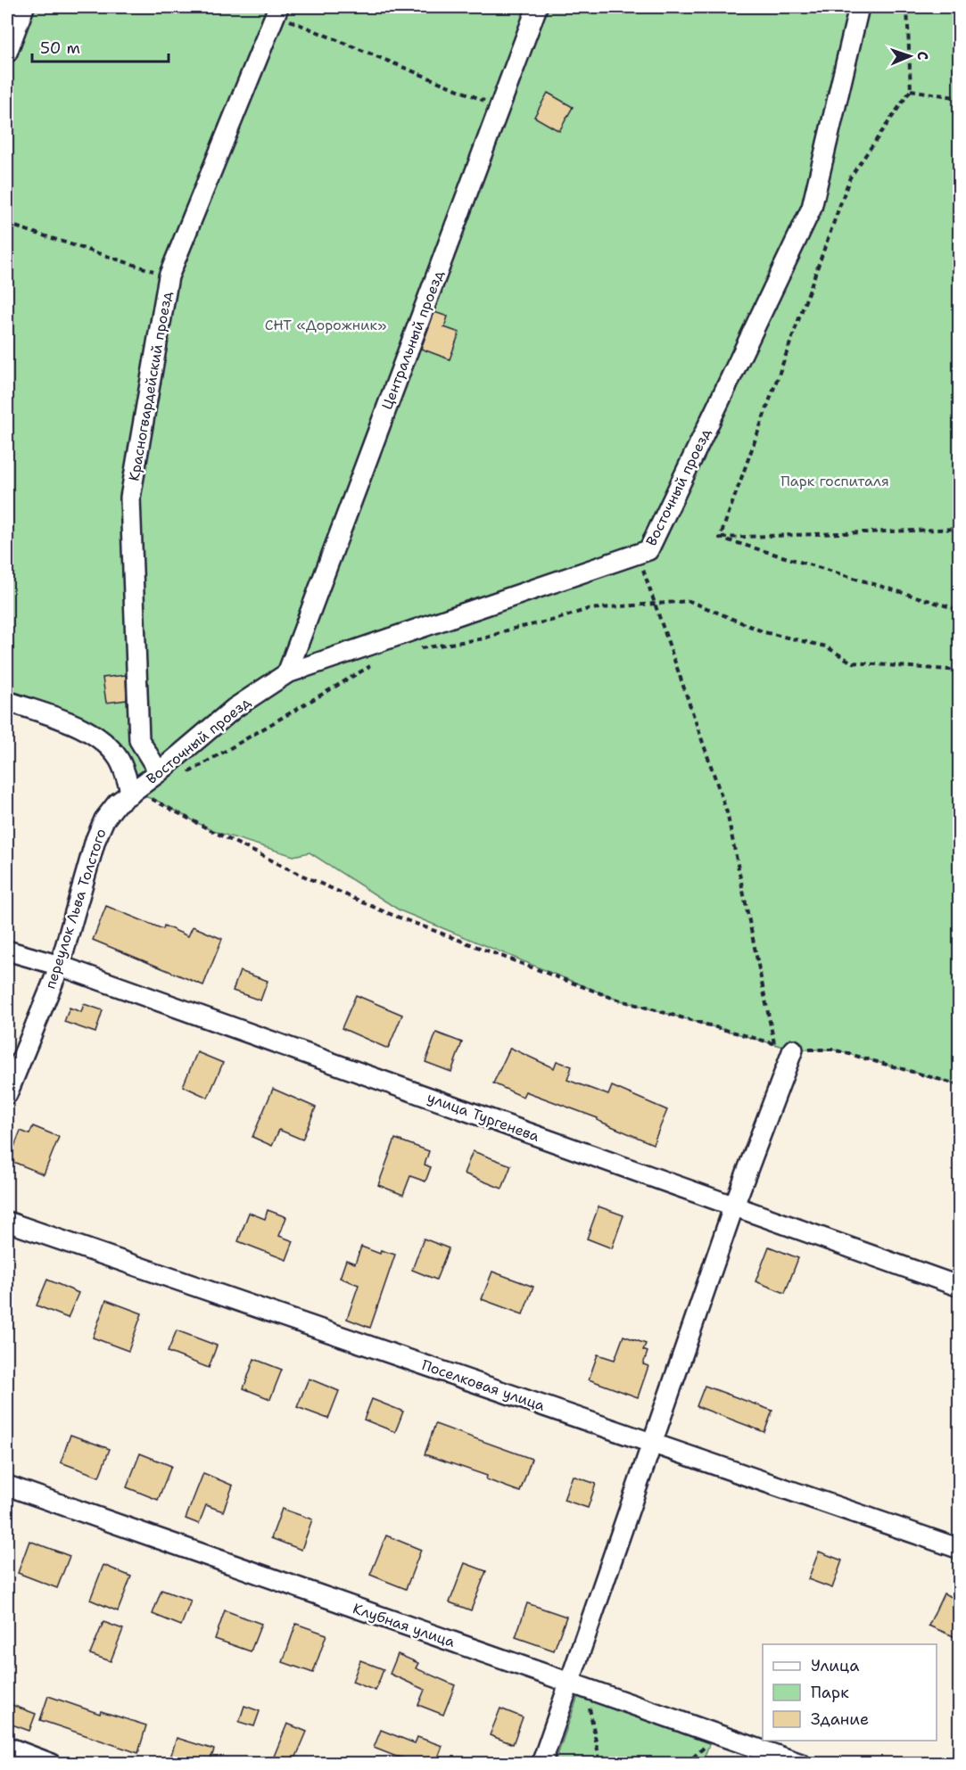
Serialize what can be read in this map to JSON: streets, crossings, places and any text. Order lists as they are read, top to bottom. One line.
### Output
{"streets":{"street":["Центральный проезд","Красногвардейский проезд","Восточный проезд","переулок Льва Толстого","улица Тургенева","Поселковая улица","Клубная улица"]},"crossings":[["Центральный проезд","Восточный проезд"],["Красногвардейский проезд","Восточный проезд"],["Восточный проезд","переулок Льва Толстого"],["переулок Льва Толстого","улица Тургенева"]],"parks":["СНТ «Дорожник»","Парк госпиталя"],"legend":["Улица","Парк","Здание"],"scale_bar":"50 m","north":"right"}
